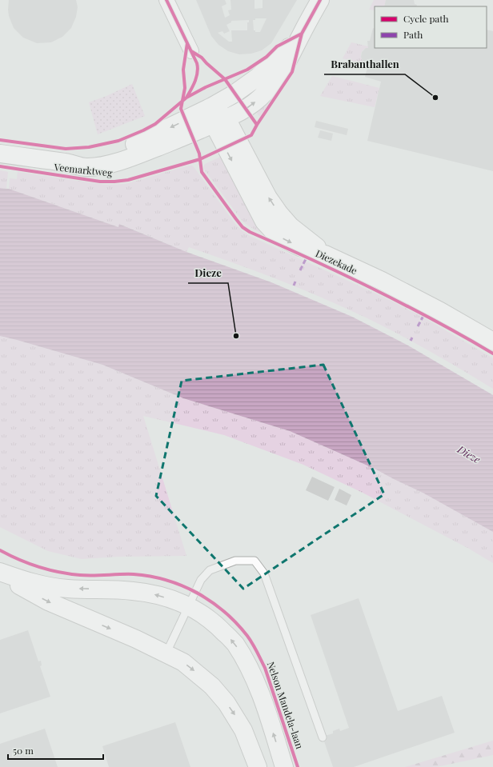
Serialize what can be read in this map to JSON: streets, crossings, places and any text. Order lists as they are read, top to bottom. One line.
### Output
{"streets":{"street":["Veemarktweg","Diezekade","Nelson Mandela-laan"]},"crossings":[["Veemarktweg","Diezekade"]],"water":["Dieze"],"places":["Brabanthallen","Dieze"],"legend":["Cycle path","Path"],"scale_bar":"50 m"}
